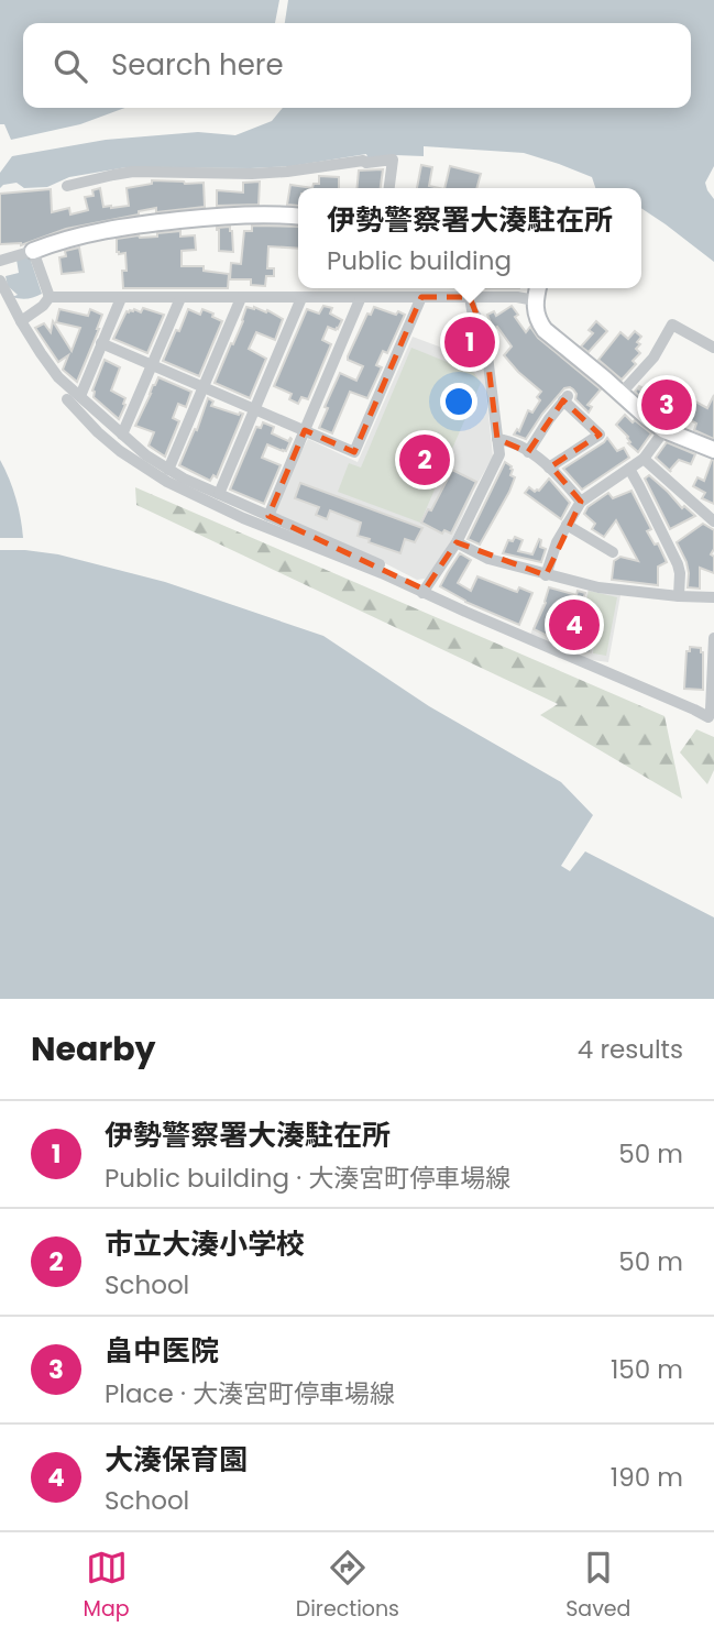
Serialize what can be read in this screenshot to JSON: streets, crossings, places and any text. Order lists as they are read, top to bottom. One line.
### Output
{"page":{"search":"Search here","popup":["伊勢警察署大湊駐在所","Public building"],"pins":["1","3","2","4"],"heading":["Nearby","4 results"],"list":[{"mark":"1","name":"伊勢警察署大湊駐在所","note":"Public building · 大湊宮町停車場線","value":"50 m"},{"mark":"2","name":"市立大湊小学校","note":"School","value":"50 m"},{"mark":"3","name":"畠中医院","note":"Place · 大湊宮町停車場線","value":"150 m"},{"mark":"4","name":"大湊保育園","note":"School","value":"190 m"}],"nav":["Map","Directions","Saved"]}}
